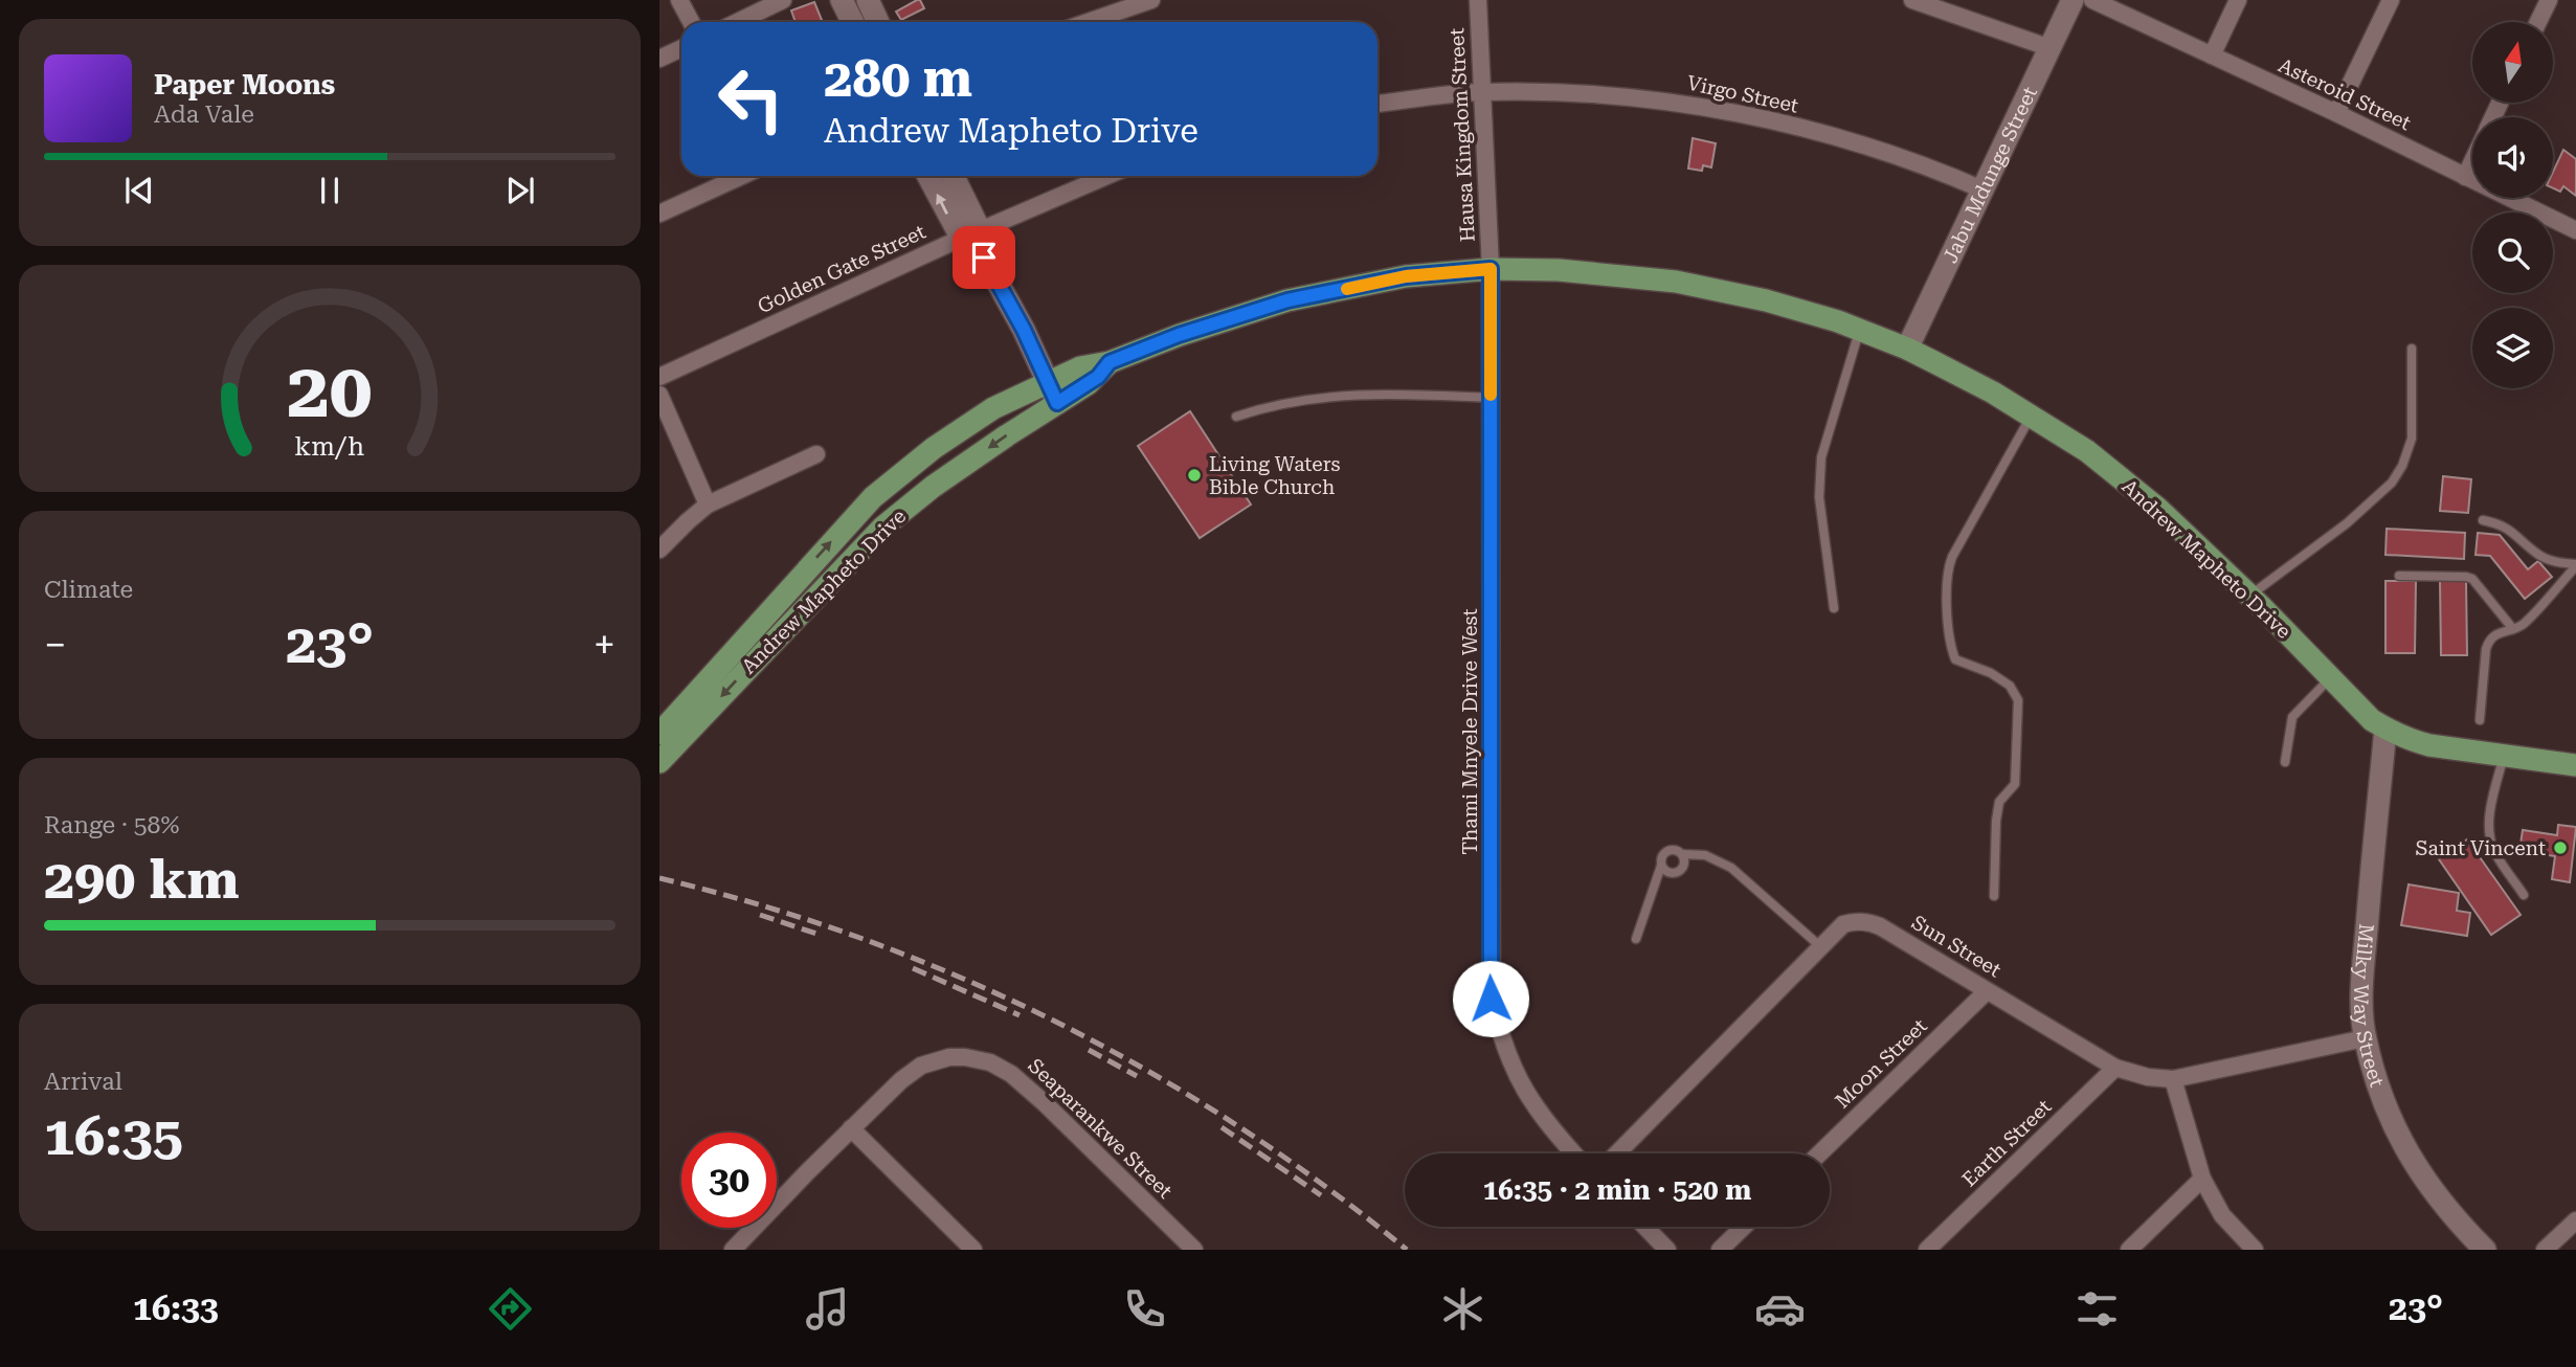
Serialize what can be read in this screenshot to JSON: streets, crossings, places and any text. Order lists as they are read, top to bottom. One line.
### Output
{"streets":{"main road":["Andrew Mapheto Drive"],"street":["Virgo Street","Asteroid Street","Hausa Kingdom Street","Jabu Mdunge Street","Golden Gate Street","Thami Mnyele Drive West","Sun Street","Milky Way Street","Moon Street","Seaparankwe Street","Earth Street"]},"crossings":[["Virgo Street","Hausa Kingdom Street"],["Virgo Street","Jabu Mdunge Street"],["Hausa Kingdom Street","Andrew Mapheto Drive"],["Hausa Kingdom Street","Thami Mnyele Drive West"],["Jabu Mdunge Street","Andrew Mapheto Drive"],["Andrew Mapheto Drive","Thami Mnyele Drive West"],["Andrew Mapheto Drive","Milky Way Street"],["Sun Street","Milky Way Street"],["Sun Street","Moon Street"],["Sun Street","Earth Street"]],"places":["Living Waters Bible Church","Saint Vincent"],"north":"top","page":{"turn":["280 m","Andrew Mapheto Drive"],"song":["Paper Moons","Ada Vale"],"tile":["Climate",["Range · 58%","290 km"],["Arrival","16:35"]],"heat":["−","23°","+"],"limit":"30","trip":"16:35 · 2 min · 520 m","tabs":["16:33","23°"],"gauge":["20","km/h"]}}
